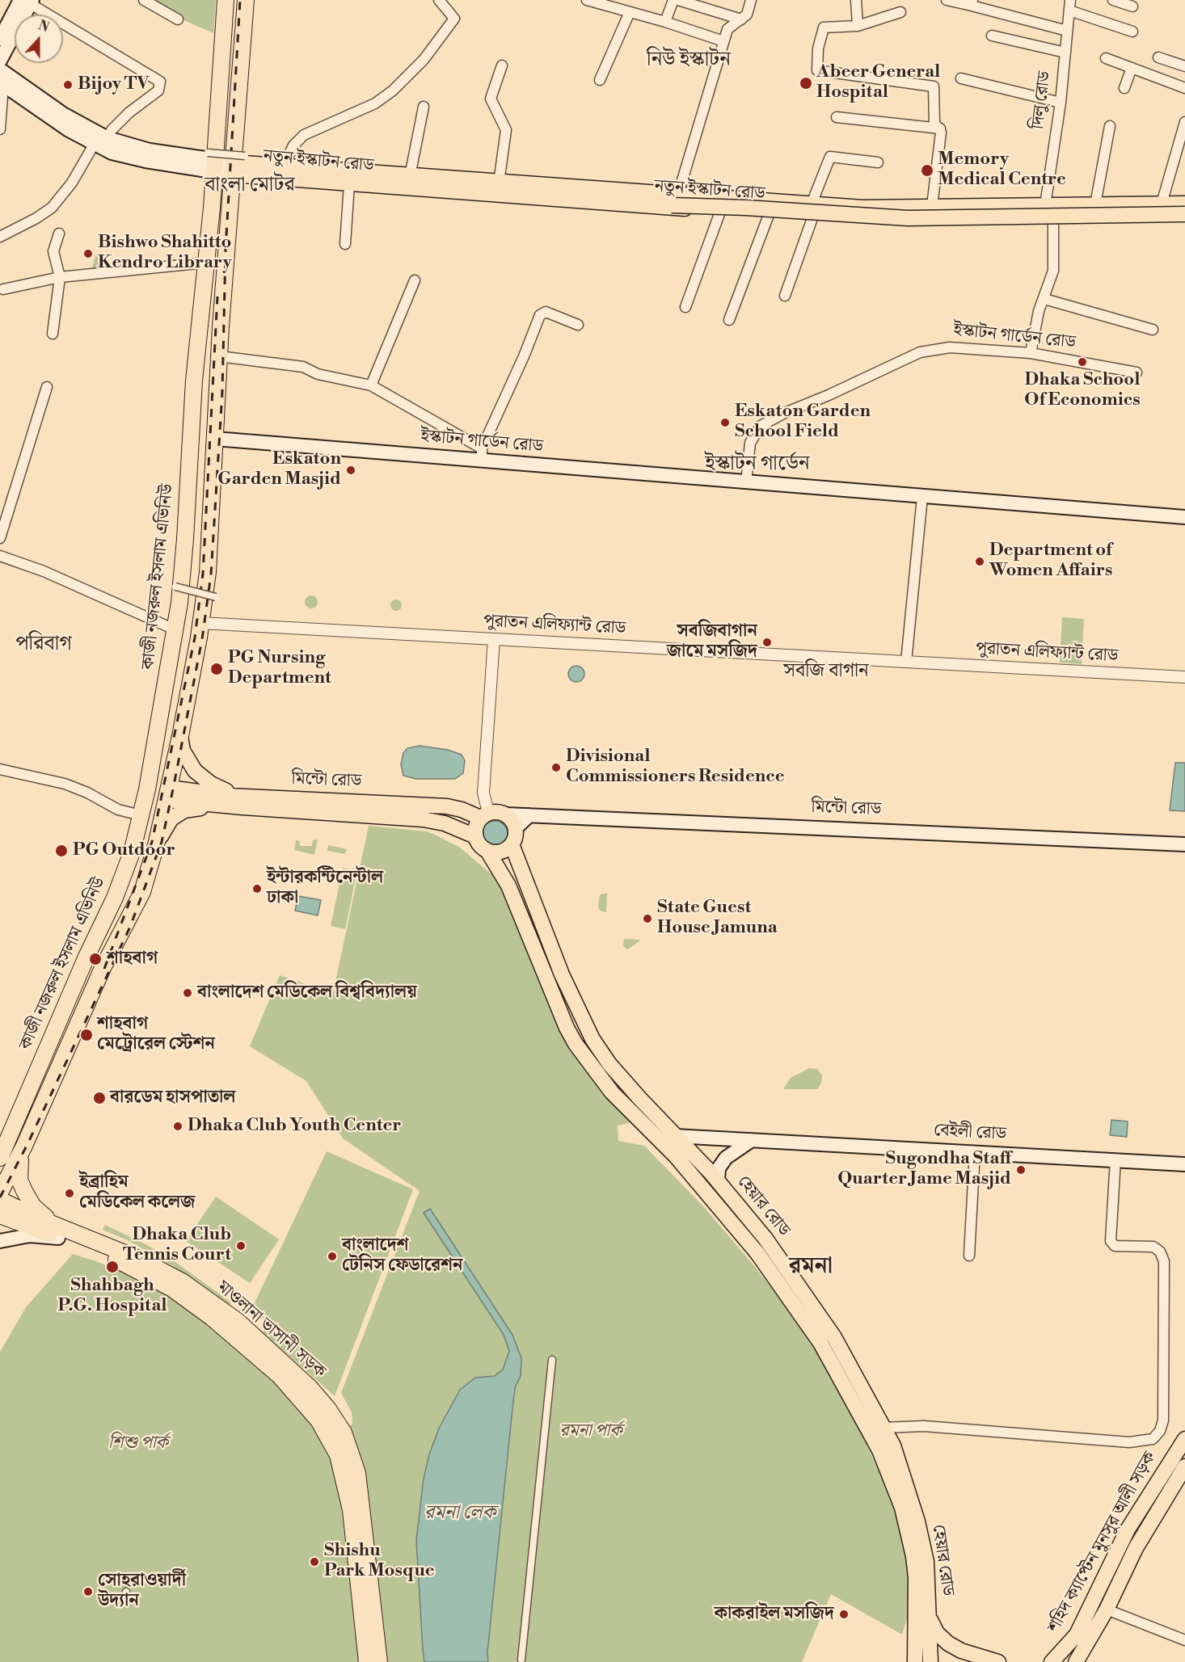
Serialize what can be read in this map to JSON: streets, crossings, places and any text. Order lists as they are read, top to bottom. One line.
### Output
{"streets":{"highway":["কাজী নজরুল ইসলাম এভিনিউ","মাওলানা ভাসানী সড়ক"],"main road":["নতুন ইস্কাটন রোড","ইস্কাটন গার্ডেন রোড","মিন্টো রোড","বেইলী রোড","হেয়ার রোড","শহিদ ক্যাপ্টেন মুনসুর আলী সড়ক"],"street":["দিলু রোড","পুরাতন এলিফ্যান্ট রোড"]},"crossings":[["দিলু রোড","নতুন ইস্কাটন রোড"],["নতুন ইস্কাটন রোড","কাজী নজরুল ইসলাম এভিনিউ"],["ইস্কাটন গার্ডেন রোড","কাজী নজরুল ইসলাম এভিনিউ"],["কাজী নজরুল ইসলাম এভিনিউ","পুরাতন এলিফ্যান্ট রোড"],["কাজী নজরুল ইসলাম এভিনিউ","মিন্টো রোড"],["মিন্টো রোড","হেয়ার রোড"],["বেইলী রোড","হেয়ার রোড"]],"districts":["নিউ ইস্কাটন","বাংলা মোটর","ইস্কাটন গার্ডেন","পরিবাগ","সবজি বাগান","রমনা"],"water":["রমনা লেক"],"parks":["রমনা পার্ক","শিশু পার্ক"],"places":["Abeer General Hospital","Bijoy TV","Memory Medical Centre","Bishwo Shahitto Kendro Library","Dhaka School Of Economics","Eskaton Garden School Field","Eskaton Garden Masjid","Department of Women Affairs","সবজিবাগান জামে মসজিদ","PG Nursing Department","Divisional Commissioners Residence","PG Outdoor","ইন্টারকন্টিনেন্টাল ঢাকা","State Guest House Jamuna","শাহবাগ","বাংলাদেশ মেডিকেল বিশ্ববিদ্যালয়","শাহবাগ মেট্রোরেল স্টেশন","বারডেম হাসপাতাল","Dhaka Club Youth Center","Sugondha Staff Quarter Jame Masjid","ইব্রাহিম মেডিকেল কলেজ","Dhaka Club Tennis Court","বাংলাদেশ টেনিস ফেডারেশন","Shahbagh P.G. Hospital","Shishu Park Mosque","সোহরাওয়ার্দী উদ্যান","কাকরাইল মসজিদ"],"north":"top"}
